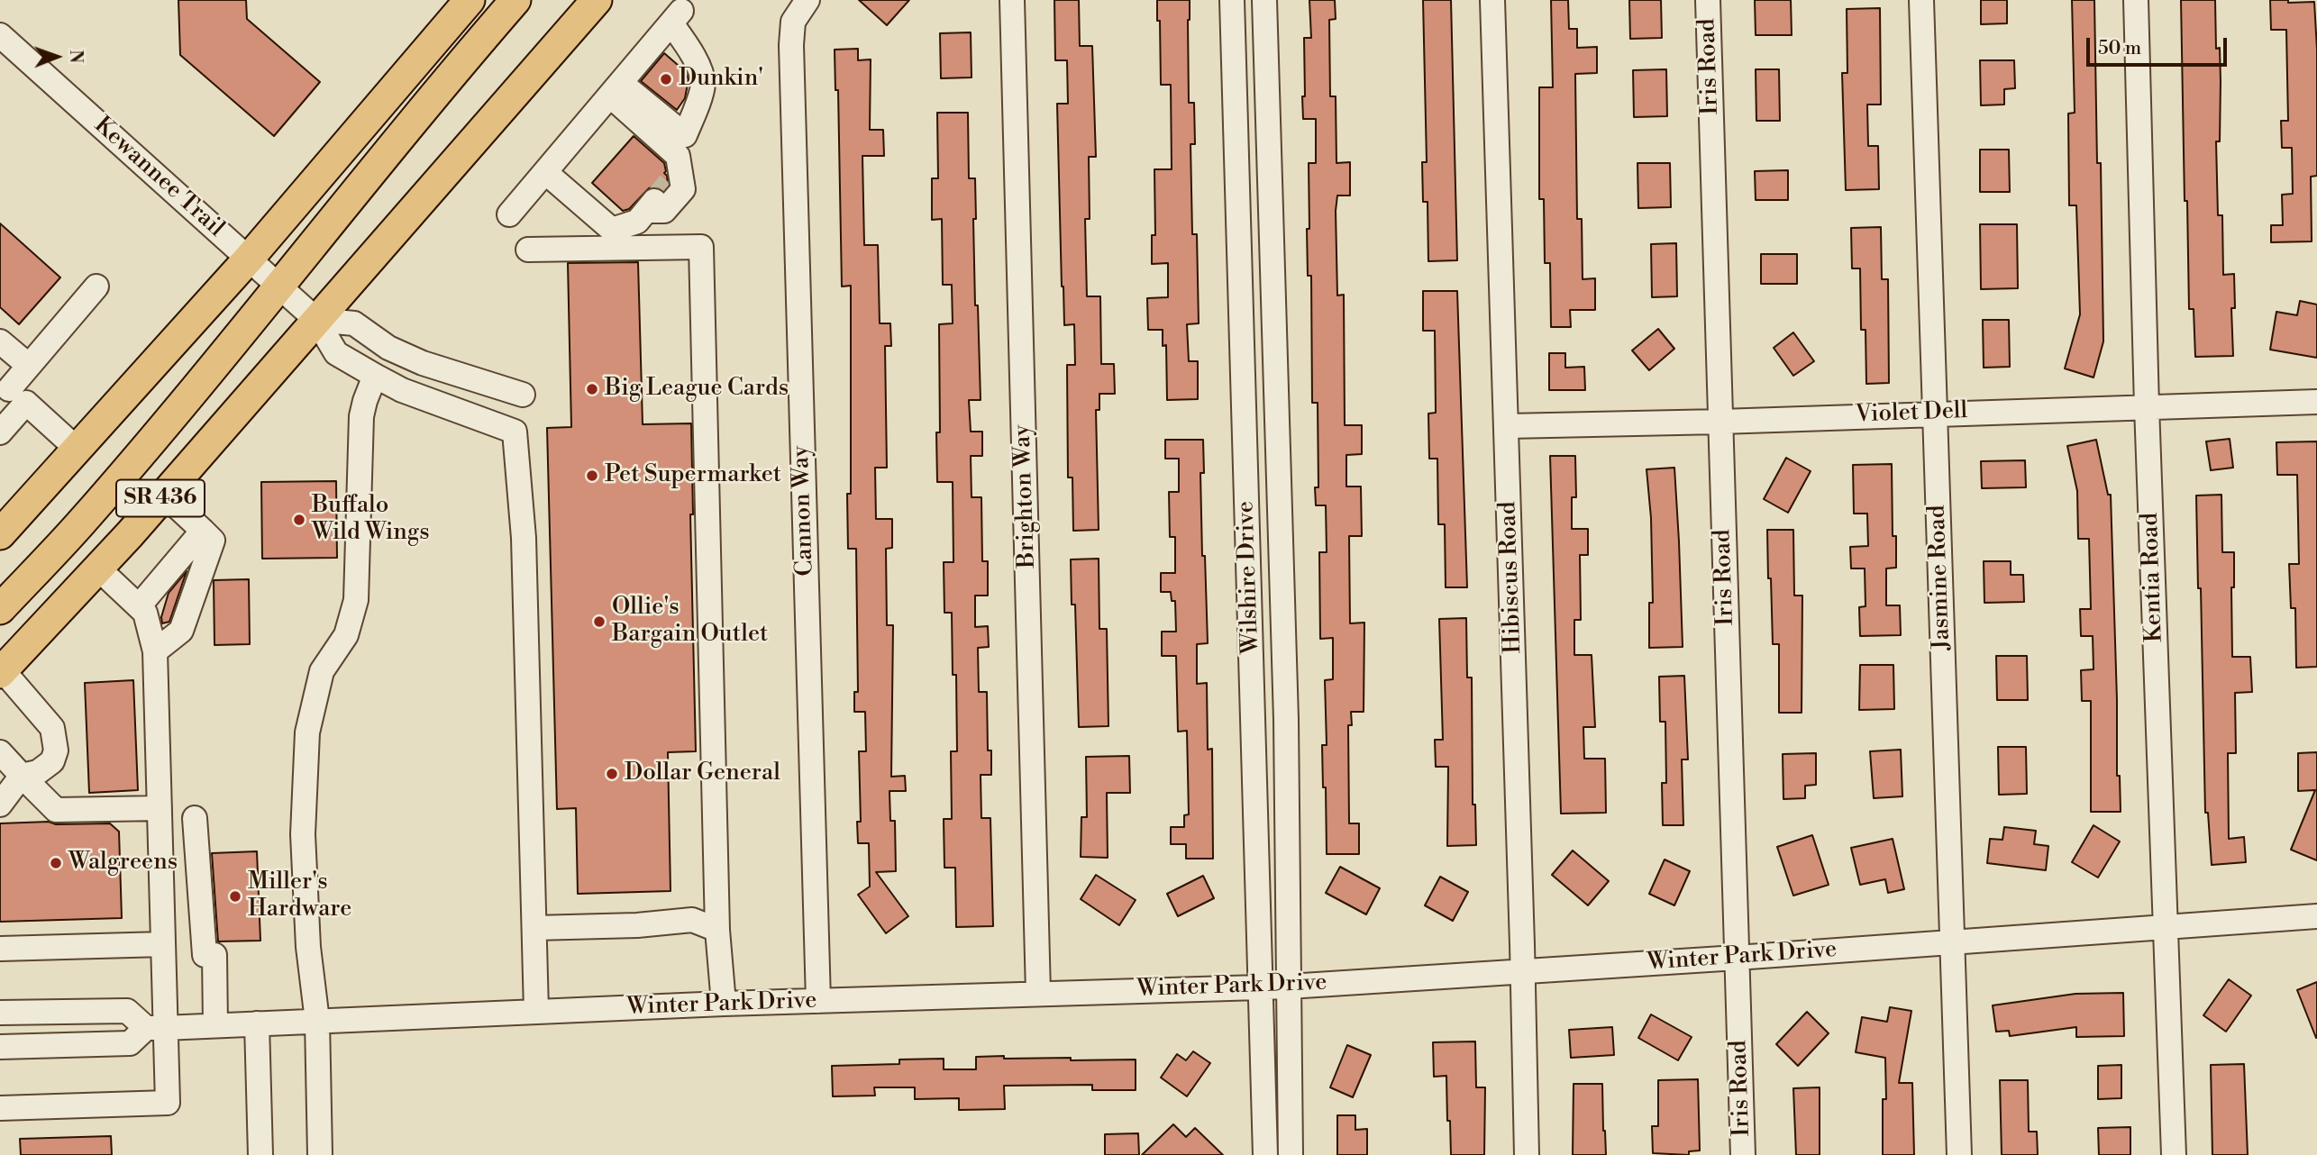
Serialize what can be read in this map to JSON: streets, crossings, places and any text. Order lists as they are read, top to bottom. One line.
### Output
{"streets":{"main road":["SR 436"],"street":["Iris Road","Kewannee Trail","Violet Dell","Brighton Way","Cannon Way","Wilshire Drive","Hibiscus Road","Jasmine Road","Kentia Road","Winter Park Drive"]},"crossings":[["Iris Road","Violet Dell"],["Iris Road","Winter Park Drive"],["Kewannee Trail","SR 436"],["Violet Dell","Hibiscus Road"],["Violet Dell","Jasmine Road"],["Violet Dell","Kentia Road"],["Brighton Way","Winter Park Drive"],["Cannon Way","Winter Park Drive"],["Wilshire Drive","Winter Park Drive"],["Hibiscus Road","Winter Park Drive"],["Jasmine Road","Winter Park Drive"],["Kentia Road","Winter Park Drive"]],"places":["Dunkin'","Big League Cards","Pet Supermarket","Buffalo Wild Wings","Ollie's Bargain Outlet","Dollar General","Walgreens","Miller's Hardware"],"scale_bar":"50 m","north":"right"}
